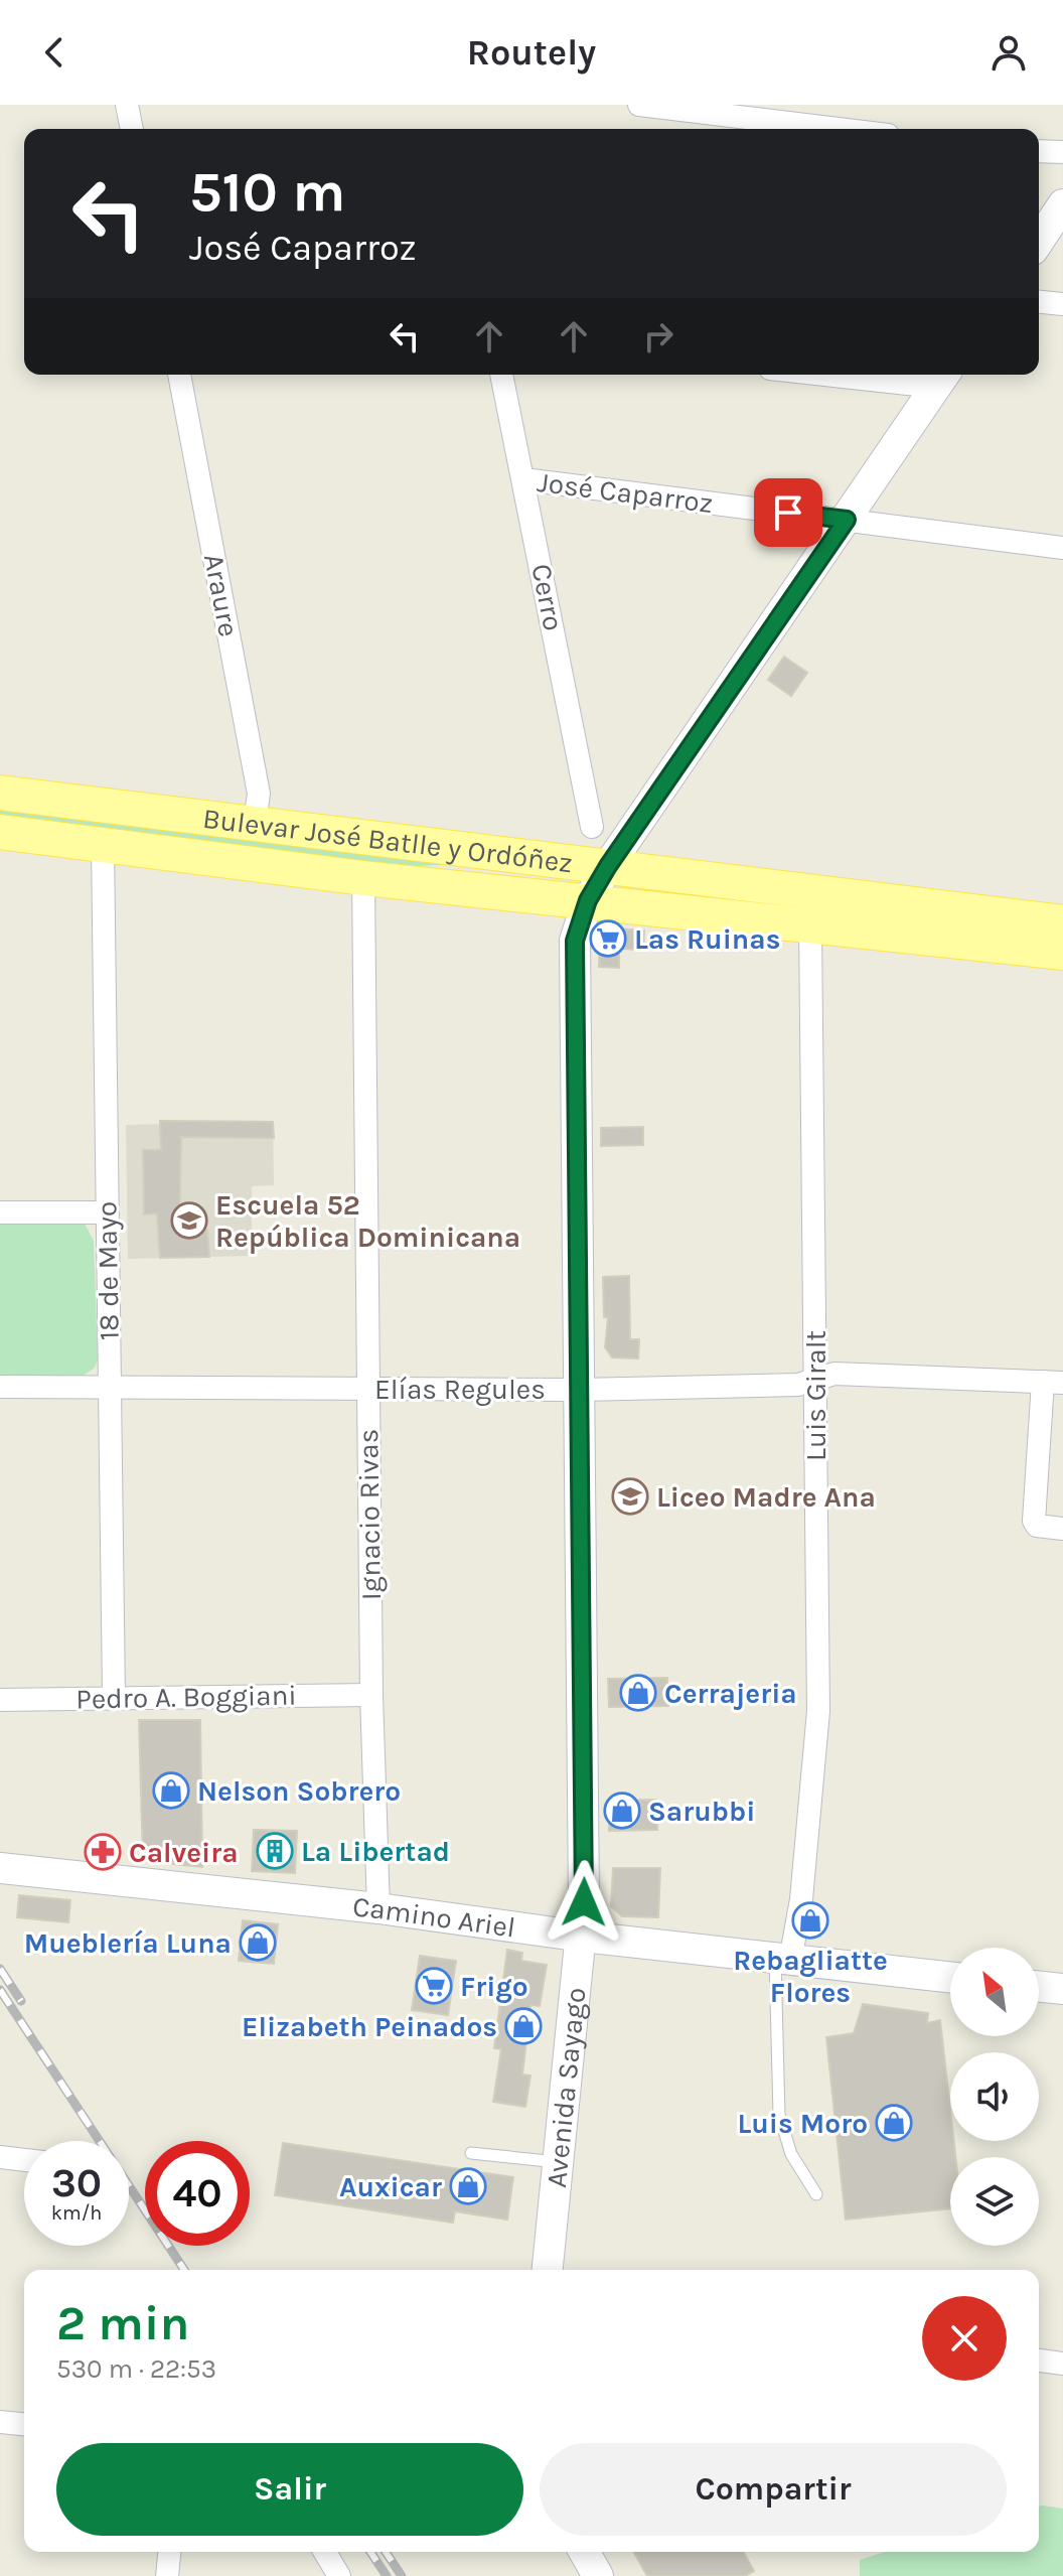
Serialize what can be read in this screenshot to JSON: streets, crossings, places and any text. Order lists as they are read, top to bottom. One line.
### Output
{"streets":{"main road":["Bulevar José Batlle y Ordóñez"],"street":["José Caparroz","Araure","Cerro","18 de Mayo","Elías Regules","Luis Giralt","Ignacio Rivas","Pedro A. Boggiani","Camino Ariel","Avenida Sayago"]},"crossings":[["José Caparroz","Cerro"],["José Caparroz","Avenida Sayago"],["Araure","Bulevar José Batlle y Ordóñez"],["Bulevar José Batlle y Ordóñez","18 de Mayo"],["Bulevar José Batlle y Ordóñez","Luis Giralt"],["Bulevar José Batlle y Ordóñez","Ignacio Rivas"],["Bulevar José Batlle y Ordóñez","Avenida Sayago"],["18 de Mayo","Elías Regules"],["18 de Mayo","Pedro A. Boggiani"],["Elías Regules","Luis Giralt"],["Elías Regules","Ignacio Rivas"],["Elías Regules","Avenida Sayago"],["Luis Giralt","Camino Ariel"],["Ignacio Rivas","Pedro A. Boggiani"],["Ignacio Rivas","Camino Ariel"],["Camino Ariel","Avenida Sayago"]],"places":{"supermarket":["Las Ruinas","Frigo"],"school or university":["Escuela 52 República Dominicana","Liceo Madre Ana"],"shop":["Cerrajeria","Nelson Sobrero","Sarubbi","Rebagliatte Flores","Mueblería Luna","Elizabeth Peinados","Luis Moro","Auxicar"],"building":["La Libertad"],"pharmacy":["Calveira"]},"north":"top left","page":{"header":"Routely","turn":["510 m","José Caparroz"],"speed":"30 km/h","limit":"40","heading":["2 min","530 m · 22:53"],"buttons":["Salir","Compartir"]}}
